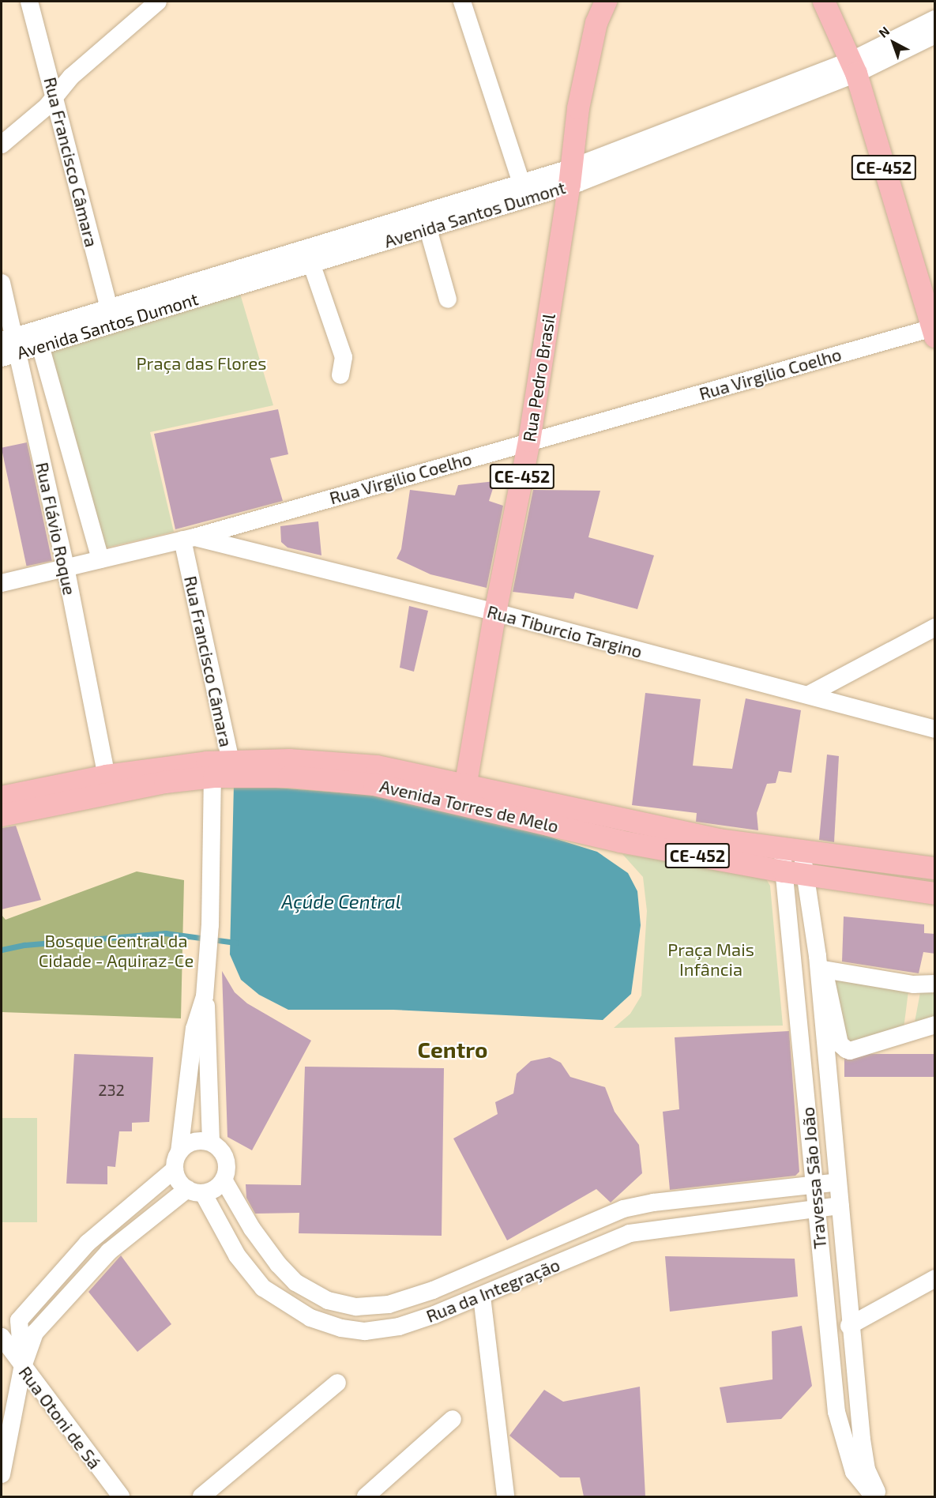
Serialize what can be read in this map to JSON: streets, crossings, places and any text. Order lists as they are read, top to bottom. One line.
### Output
{"streets":{"main road":["CE-452","Rua Pedro Brasil","Avenida Torres de Melo"],"street":["Rua Francisco Câmara","Avenida Santos Dumont","Rua Virgilio Coelho","Rua Flávio Roque","Rua Tiburcio Targino","Travessa São João","Rua da Integração","Rua Otoni de Sá"]},"crossings":[["Rua Francisco Câmara","Avenida Santos Dumont"],["Rua Francisco Câmara","Rua Virgilio Coelho"],["Rua Francisco Câmara","Rua Tiburcio Targino"],["Rua Francisco Câmara","Avenida Torres de Melo"],["CE-452","Avenida Santos Dumont"],["CE-452","Rua Virgilio Coelho"],["Avenida Santos Dumont","Rua Pedro Brasil"],["Avenida Santos Dumont","Rua Flávio Roque"],["Rua Virgilio Coelho","Rua Pedro Brasil"],["Rua Virgilio Coelho","Rua Flávio Roque"],["Rua Virgilio Coelho","Rua Tiburcio Targino"],["Rua Pedro Brasil","Rua Tiburcio Targino"],["Rua Pedro Brasil","Avenida Torres de Melo"],["Rua Flávio Roque","Avenida Torres de Melo"],["Avenida Torres de Melo","Travessa São João"],["Travessa São João","Rua da Integração"]],"districts":["Centro"],"water":["Açúde Central"],"parks":["Praça das Flores","Bosque Central da Cidade - Aquiraz-Ce","Praça Mais Infância"],"house_numbers":["232"],"north":"top left"}
